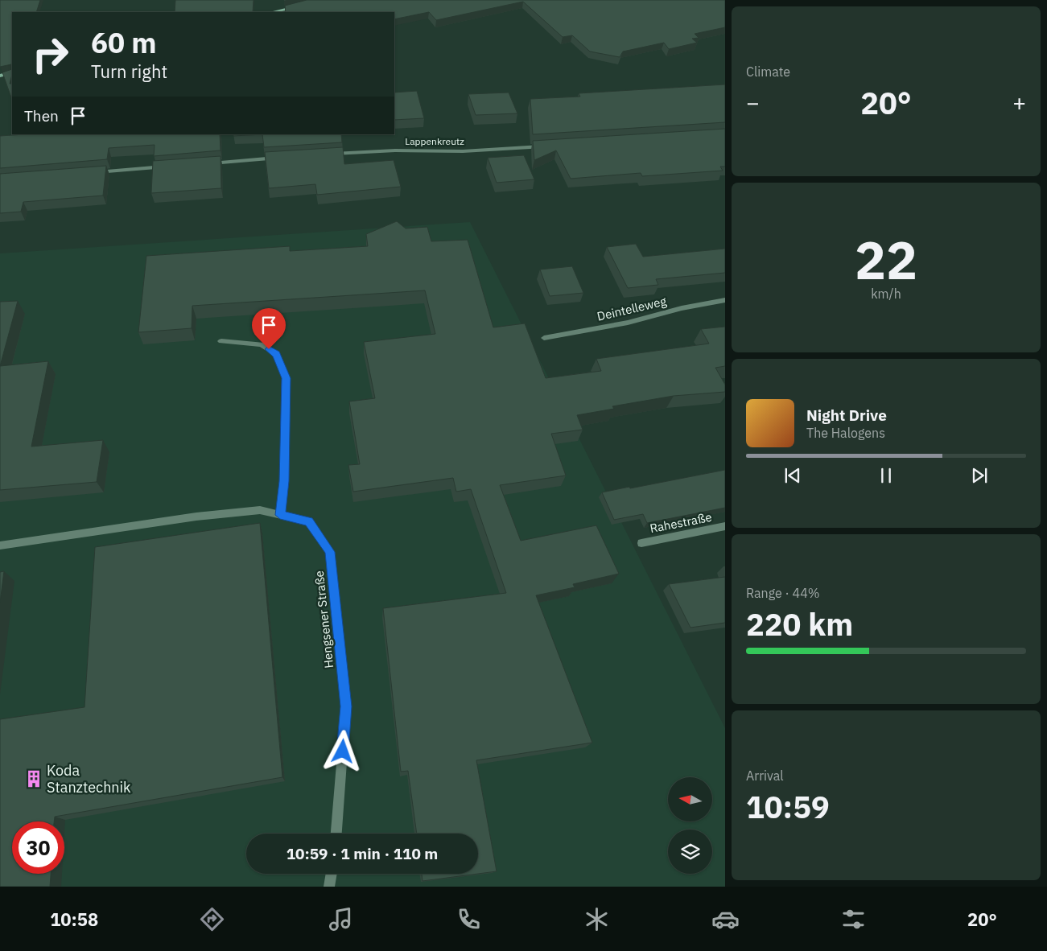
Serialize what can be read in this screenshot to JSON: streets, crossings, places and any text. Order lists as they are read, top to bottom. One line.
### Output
{"streets":{"street":["Lappenkreutz","Deintelleweg","Rahestraße","Hengsener Straße"]},"places":{"building":["Koda Stanztechnik"]},"north":"left","page":{"tile":["Climate",["22","km/h"],["Range · 44%","220 km"],["Arrival","10:59"]],"turn":["60 m","Turn right"],"heat":["−","20°","+"],"then":"Then","song":["Night Drive","The Halogens"],"limit":"30","trip":"10:59 · 1 min · 110 m","tabs":["10:58","20°"]}}
